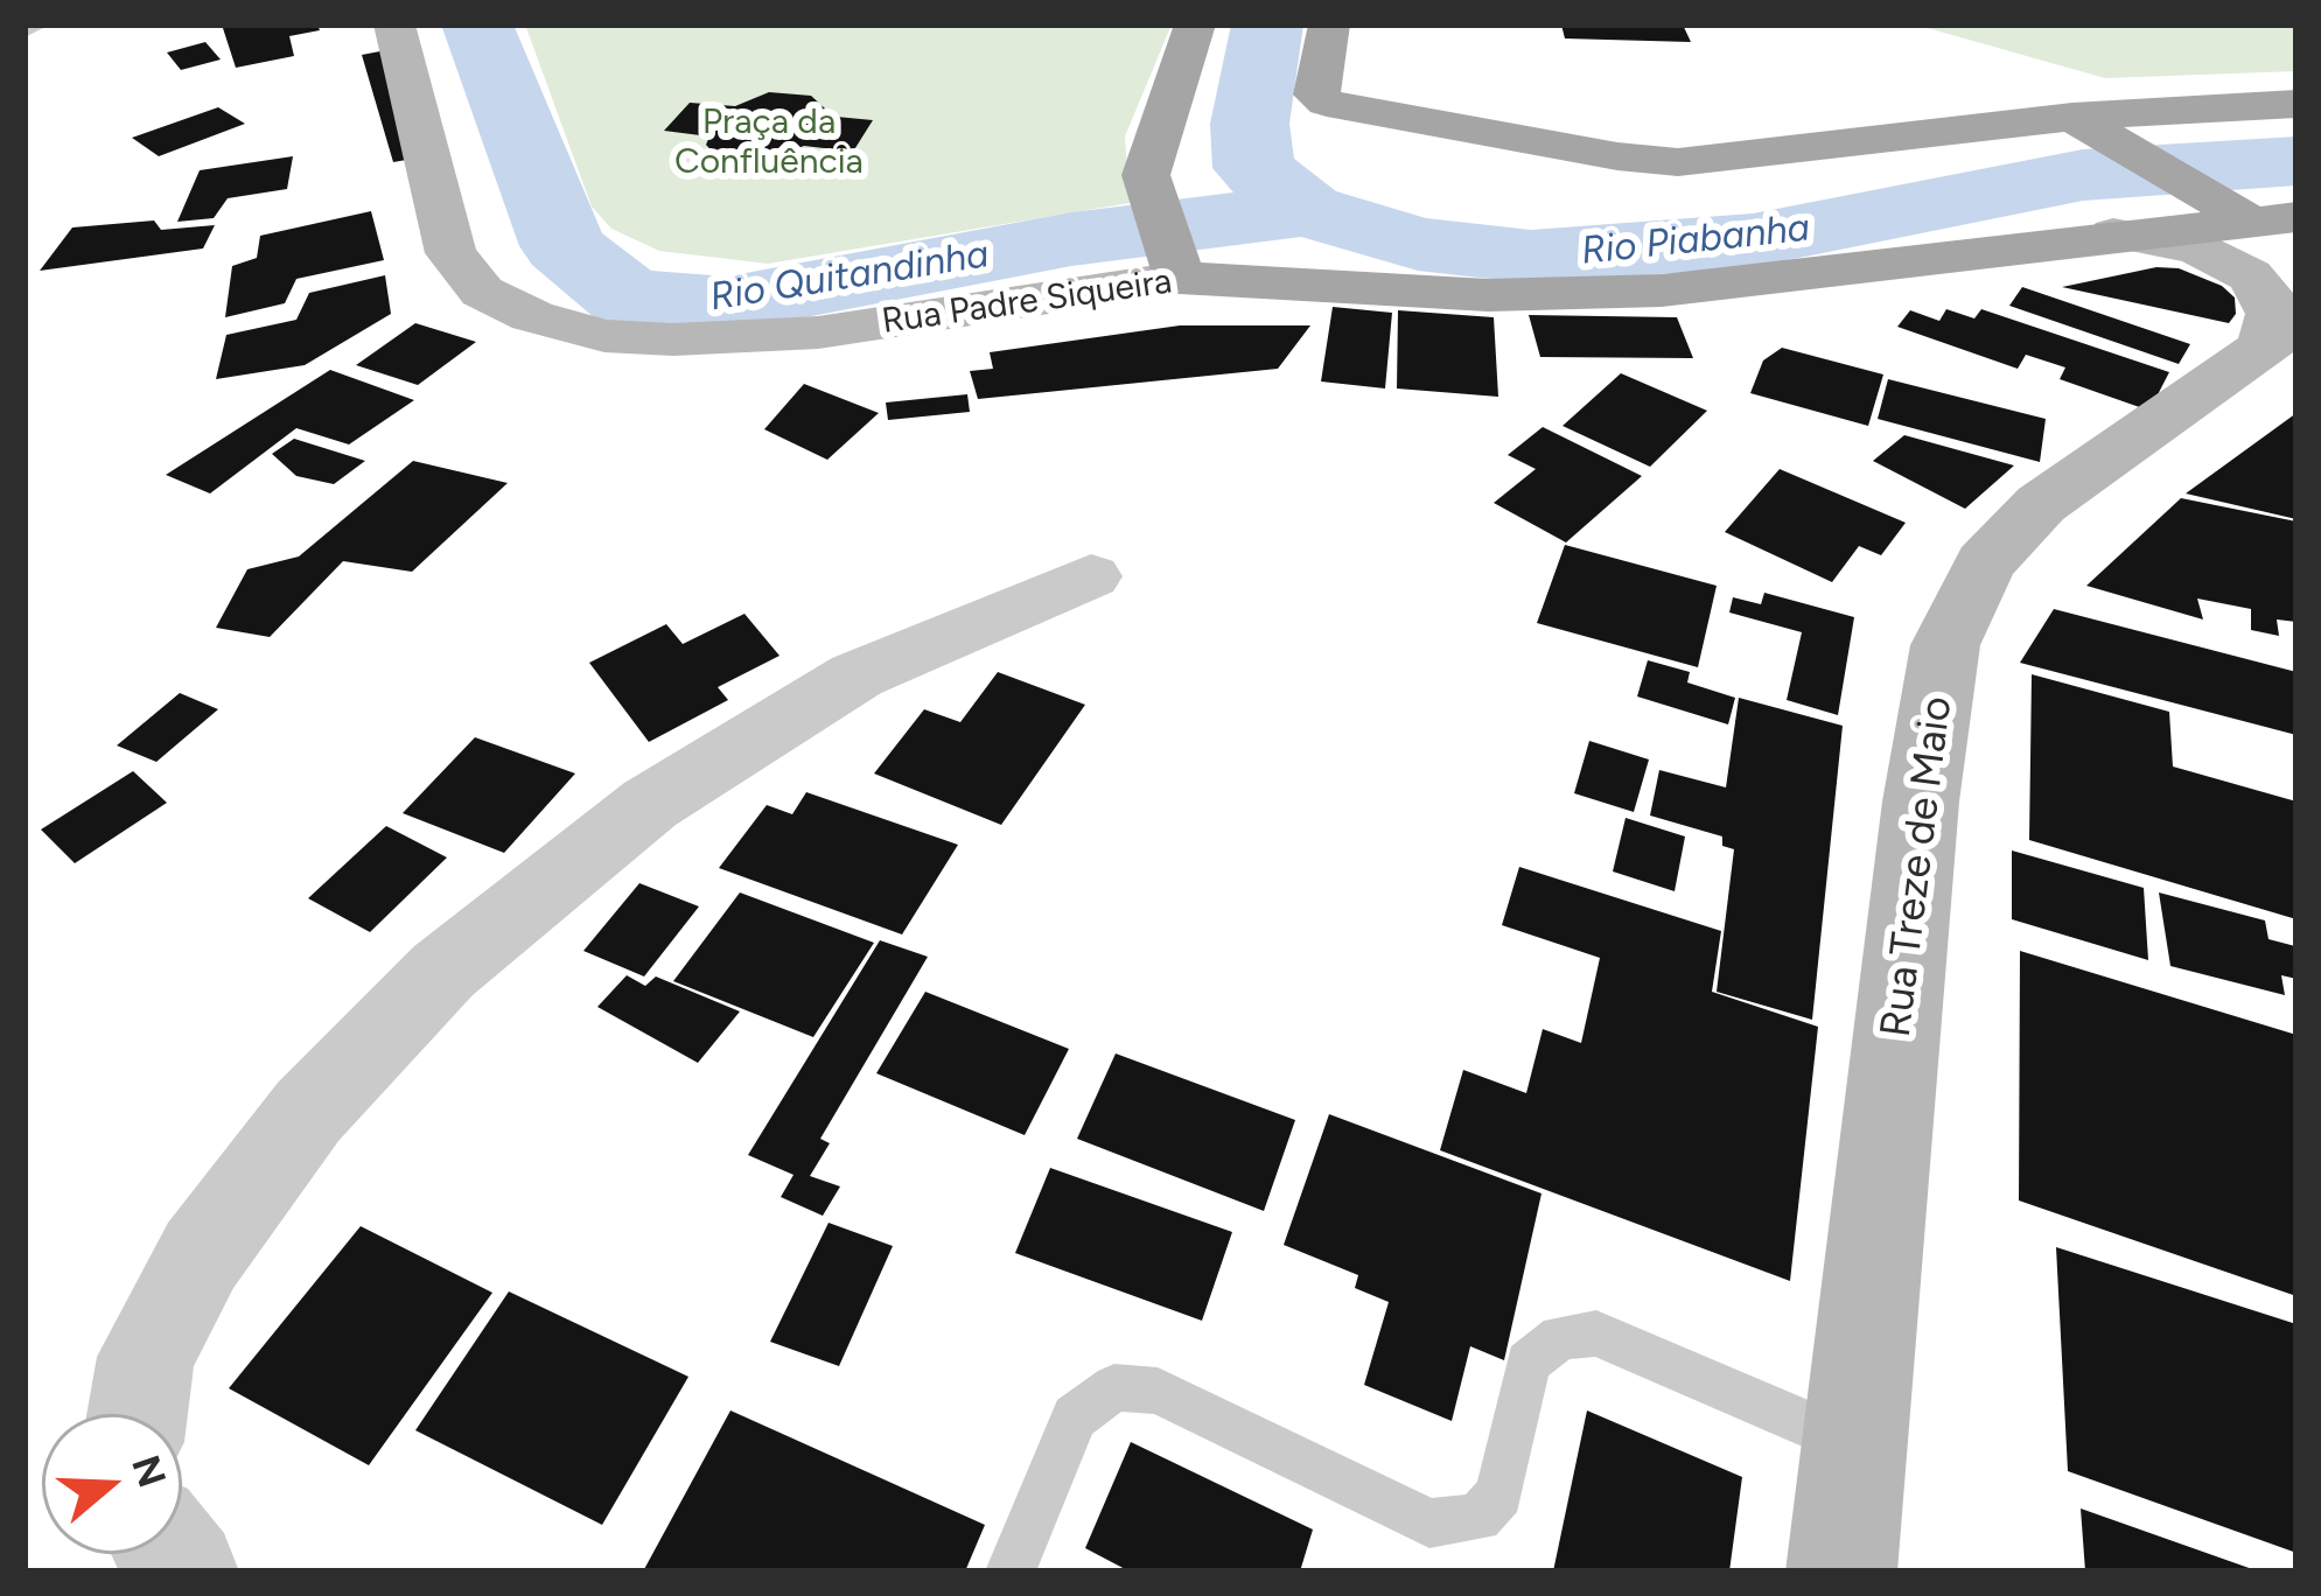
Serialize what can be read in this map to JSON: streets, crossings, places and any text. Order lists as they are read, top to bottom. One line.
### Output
{"streets":{"main road":["Rua Padre Siqueira","Rua Treze de Maio"]},"water":["Rio Piabanha","Rio Quitandinha"],"parks":["Praça da Confluência"],"north":"right"}
